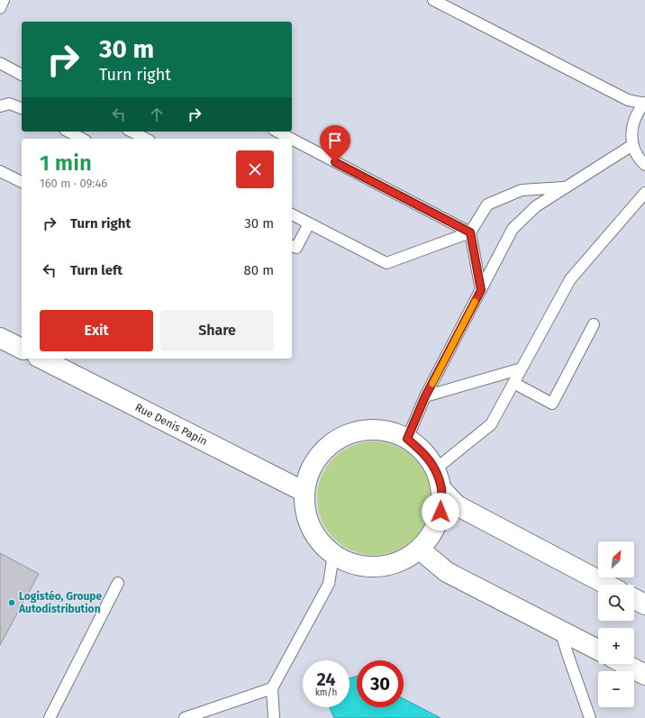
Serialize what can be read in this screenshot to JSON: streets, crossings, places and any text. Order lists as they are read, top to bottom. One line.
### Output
{"streets":{"street":["Rue Denis Papin"]},"places":["Logistéo, Groupe Autodistribution"],"north":"top right","page":{"turn":["30 m","Turn right"],"heading":["1 min","160 m · 09:46"],"list":[{"name":"Turn right","value":"30 m"},{"name":"Turn left","value":"80 m"}],"buttons":["Exit","Share"],"map_buttons":["+","−"],"speed":"24 km/h","limit":"30"}}
